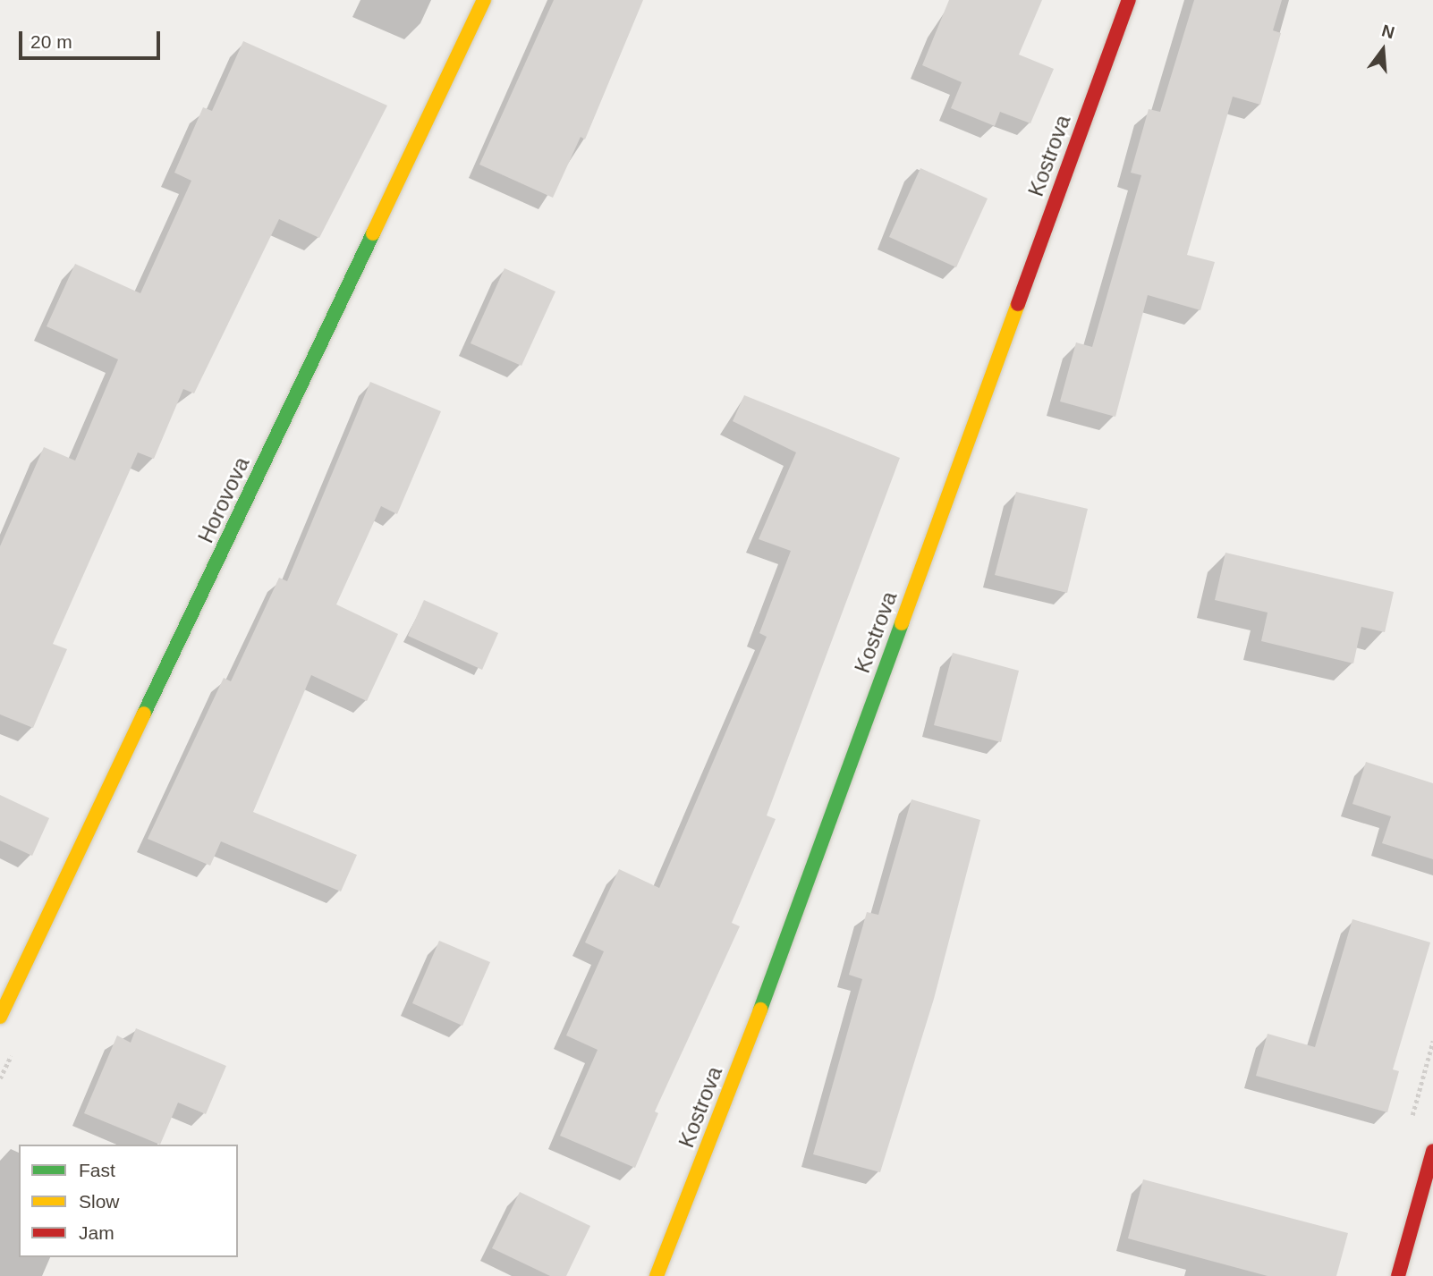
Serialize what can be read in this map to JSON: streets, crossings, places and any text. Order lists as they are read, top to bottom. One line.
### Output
{"streets":{"street":["Kostrova","Horovova"]},"legend":["Fast","Slow","Jam"],"scale_bar":"20 m","north":"top"}
